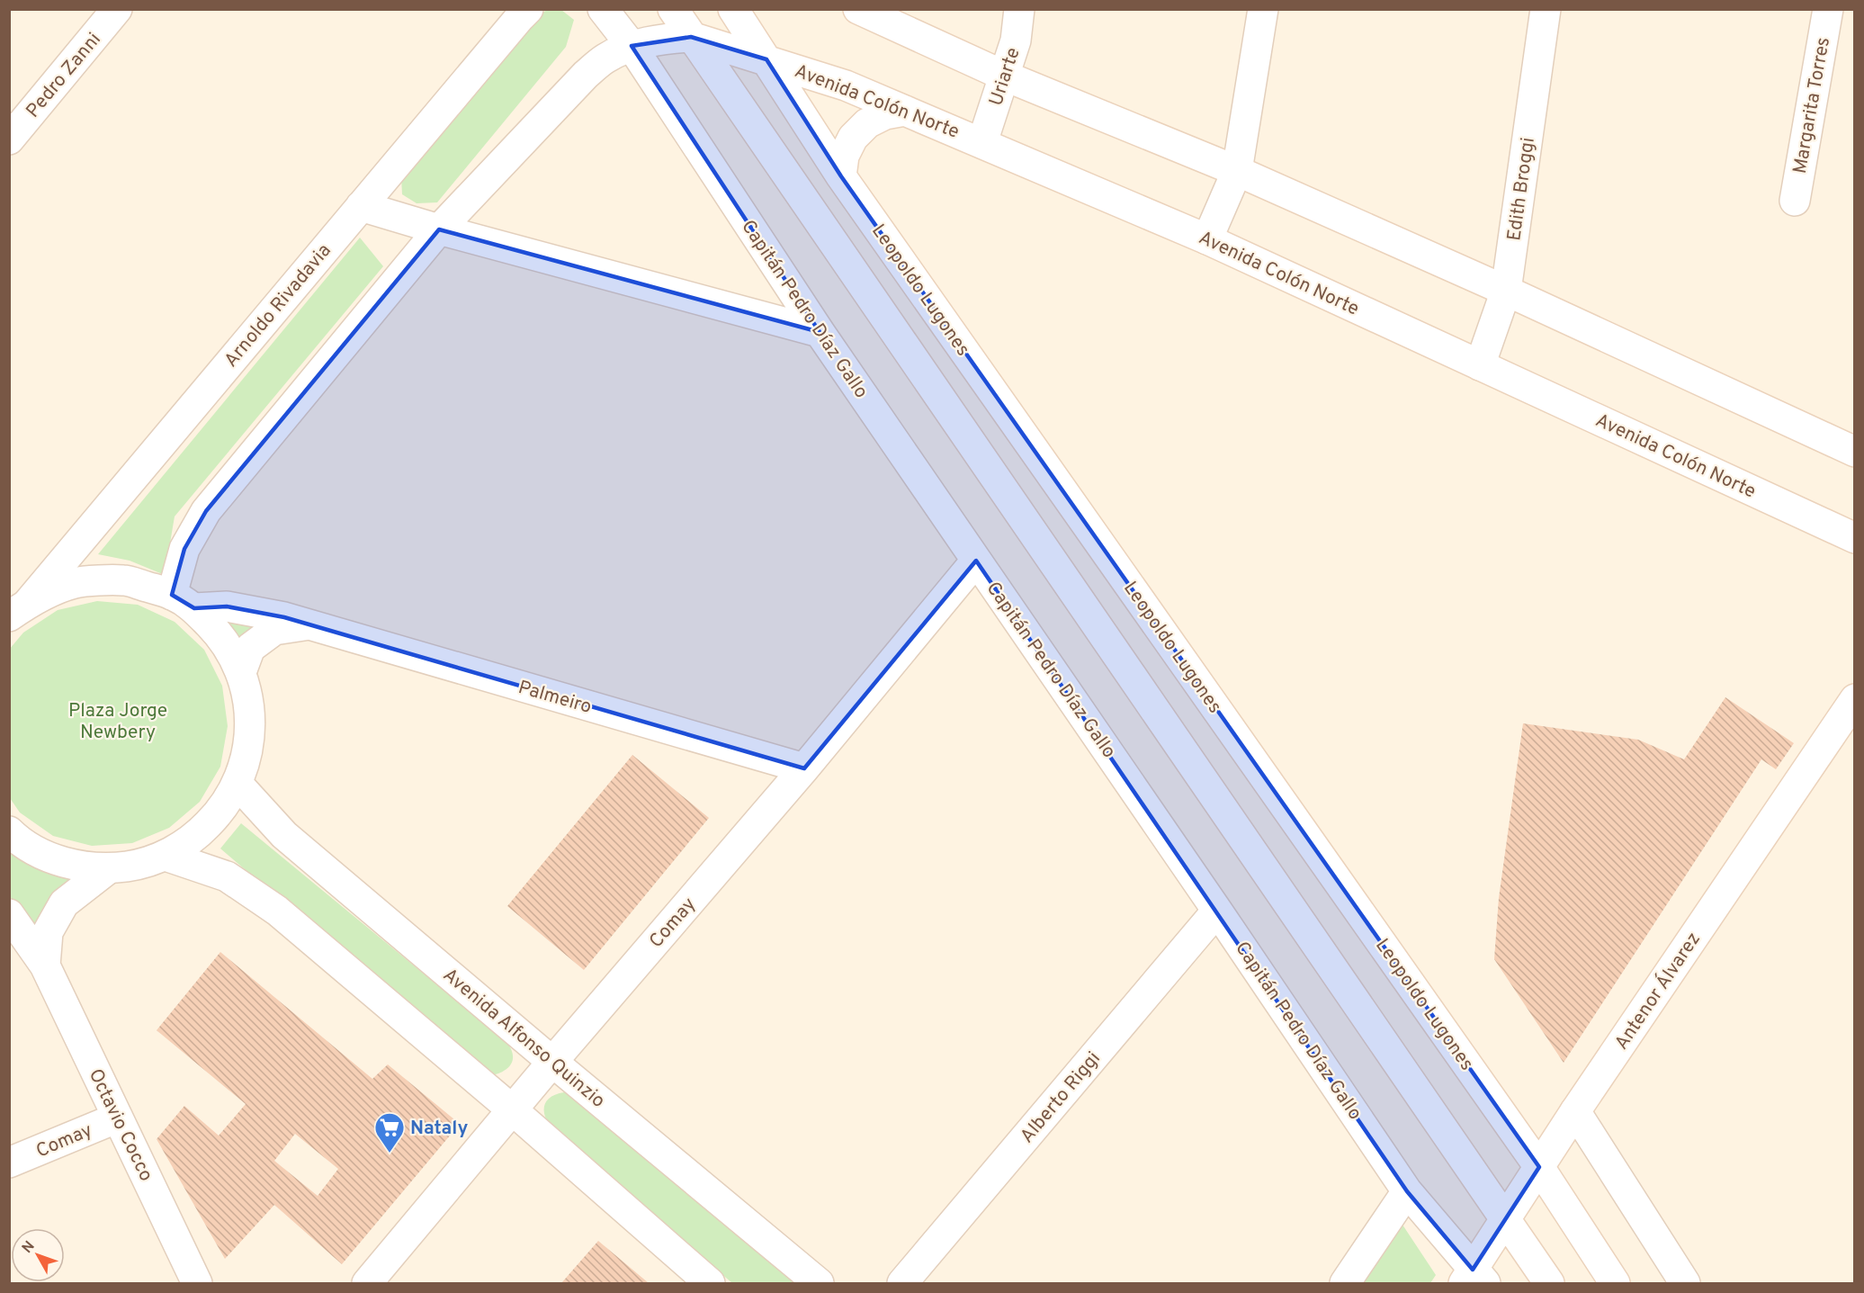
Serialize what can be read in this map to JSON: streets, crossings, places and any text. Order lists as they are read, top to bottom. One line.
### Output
{"streets":{"street":["Pedro Zanni","Uriarte","Avenida Colón Norte","Margarita Torres","Edith Broggi","Leopoldo Lugones","Arnoldo Rivadavia","Capitán Pedro Díaz Gallo","Palmeiro","Comay","Antenor Álvarez","Avenida Alfonso Quinzio","Alberto Riggi","Octavio Cocco"]},"crossings":[["Uriarte","Avenida Colón Norte"],["Avenida Colón Norte","Edith Broggi"],["Avenida Colón Norte","Leopoldo Lugones"],["Leopoldo Lugones","Antenor Álvarez"],["Capitán Pedro Díaz Gallo","Comay"],["Capitán Pedro Díaz Gallo","Antenor Álvarez"],["Capitán Pedro Díaz Gallo","Alberto Riggi"],["Palmeiro","Comay"],["Comay","Avenida Alfonso Quinzio"],["Comay","Octavio Cocco"]],"parks":["Plaza Jorge Newbery"],"places":{"supermarket":["Nataly"]},"north":"top left"}
